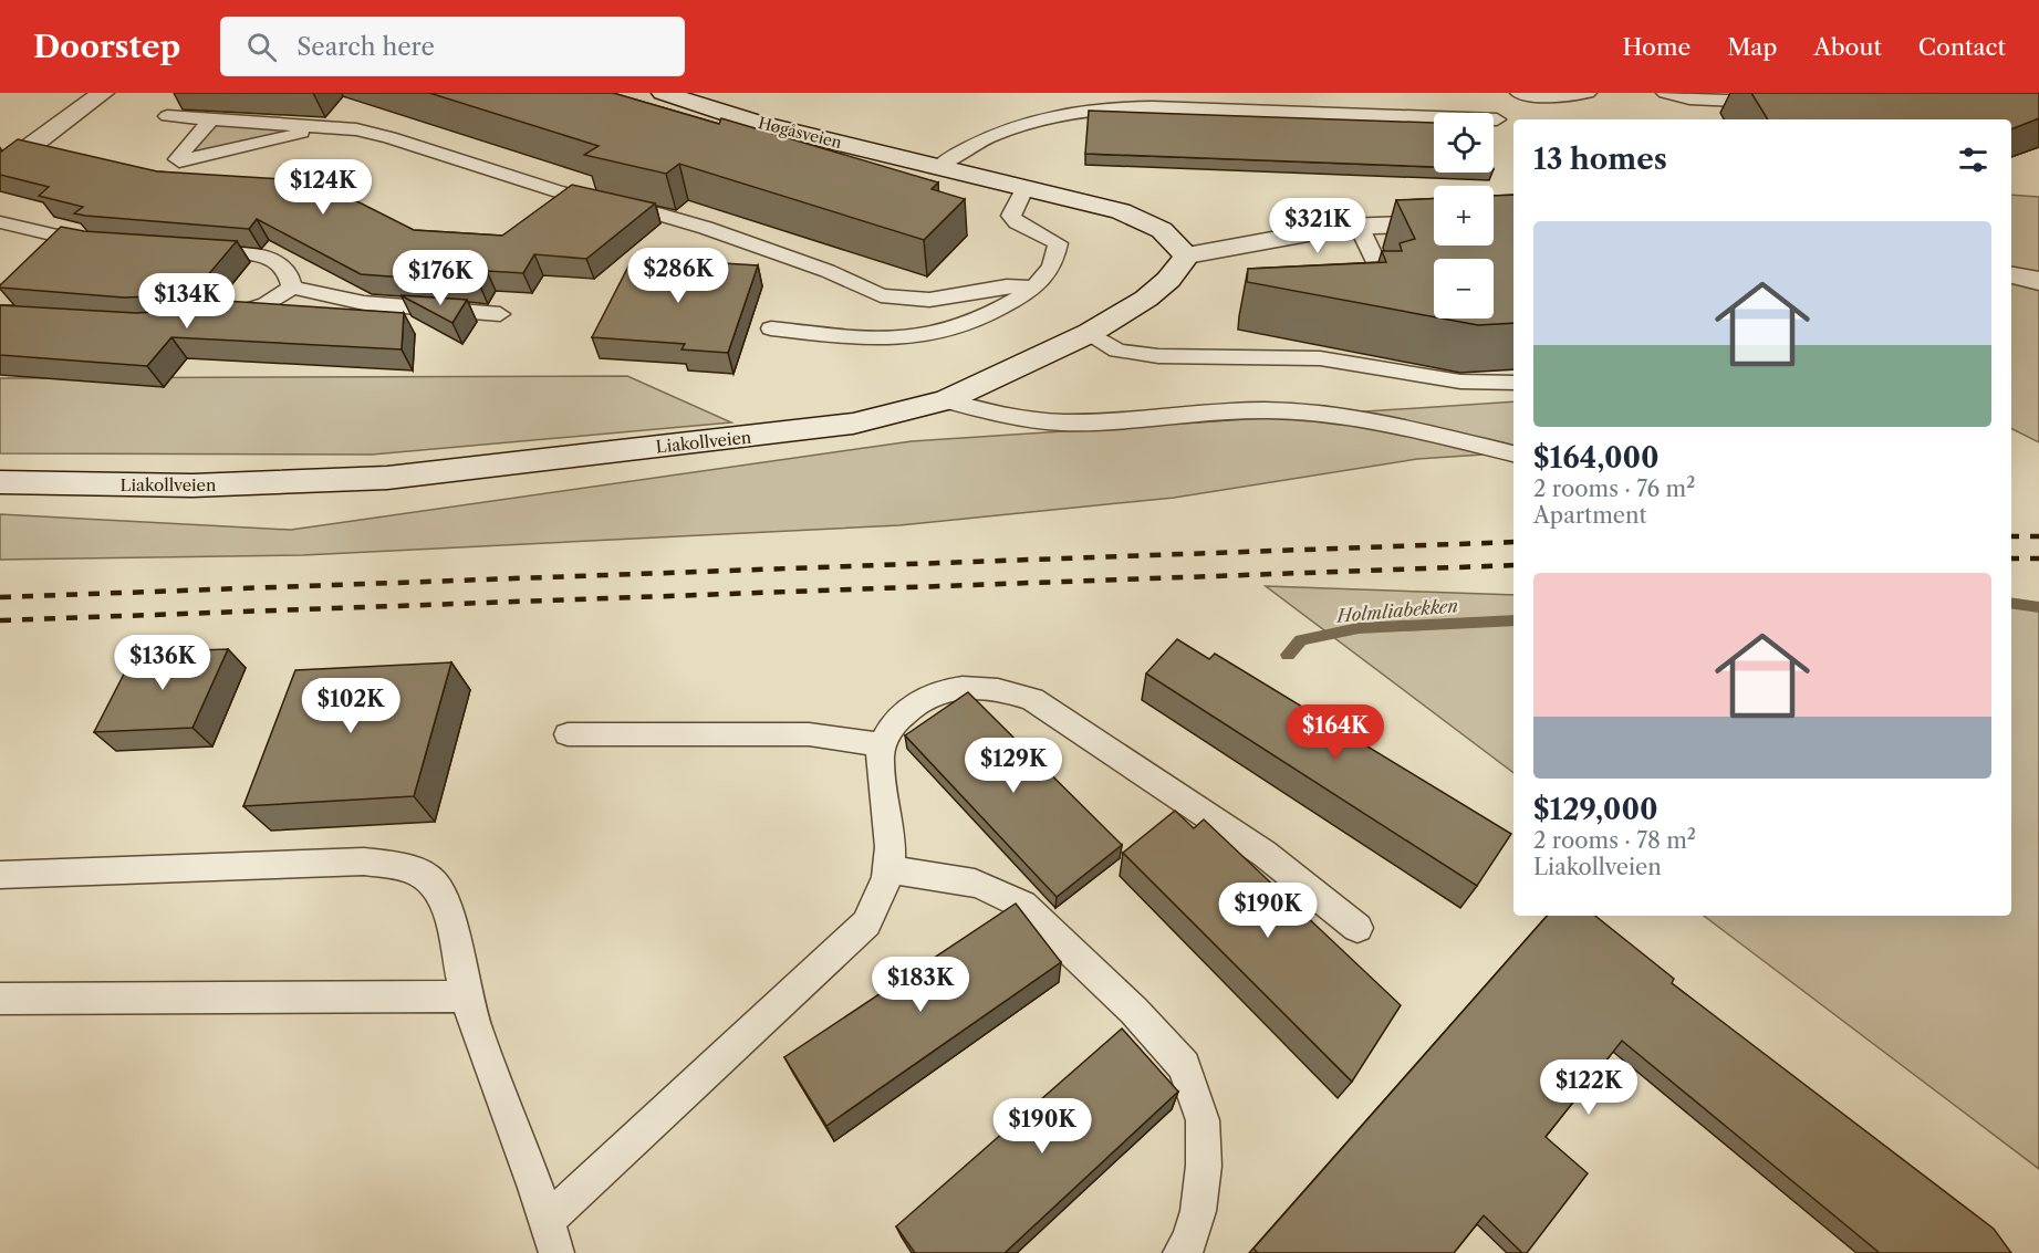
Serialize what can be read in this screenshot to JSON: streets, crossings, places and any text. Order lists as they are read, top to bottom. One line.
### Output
{"streets":{"street":["Høgåsveien","Liakollveien"]},"crossings":[["Høgåsveien","Liakollveien"]],"water":["Holmliabekken"],"page":{"header":"Doorstep","search":"Search here","nav":["Home","Map","About","Contact"],"map_buttons":["+","−"],"heading":"13 homes","price":["$124K","$321K","$286K","$176K","$134K","$136K","$102K","$164K","$129K","$190K","$183K","$122K","$190K"],"list":[{"name":"$164,000","note":"2 rooms · 76 m² · Apartment"},{"name":"$129,000","note":"2 rooms · 78 m² · Liakollveien"}]}}
